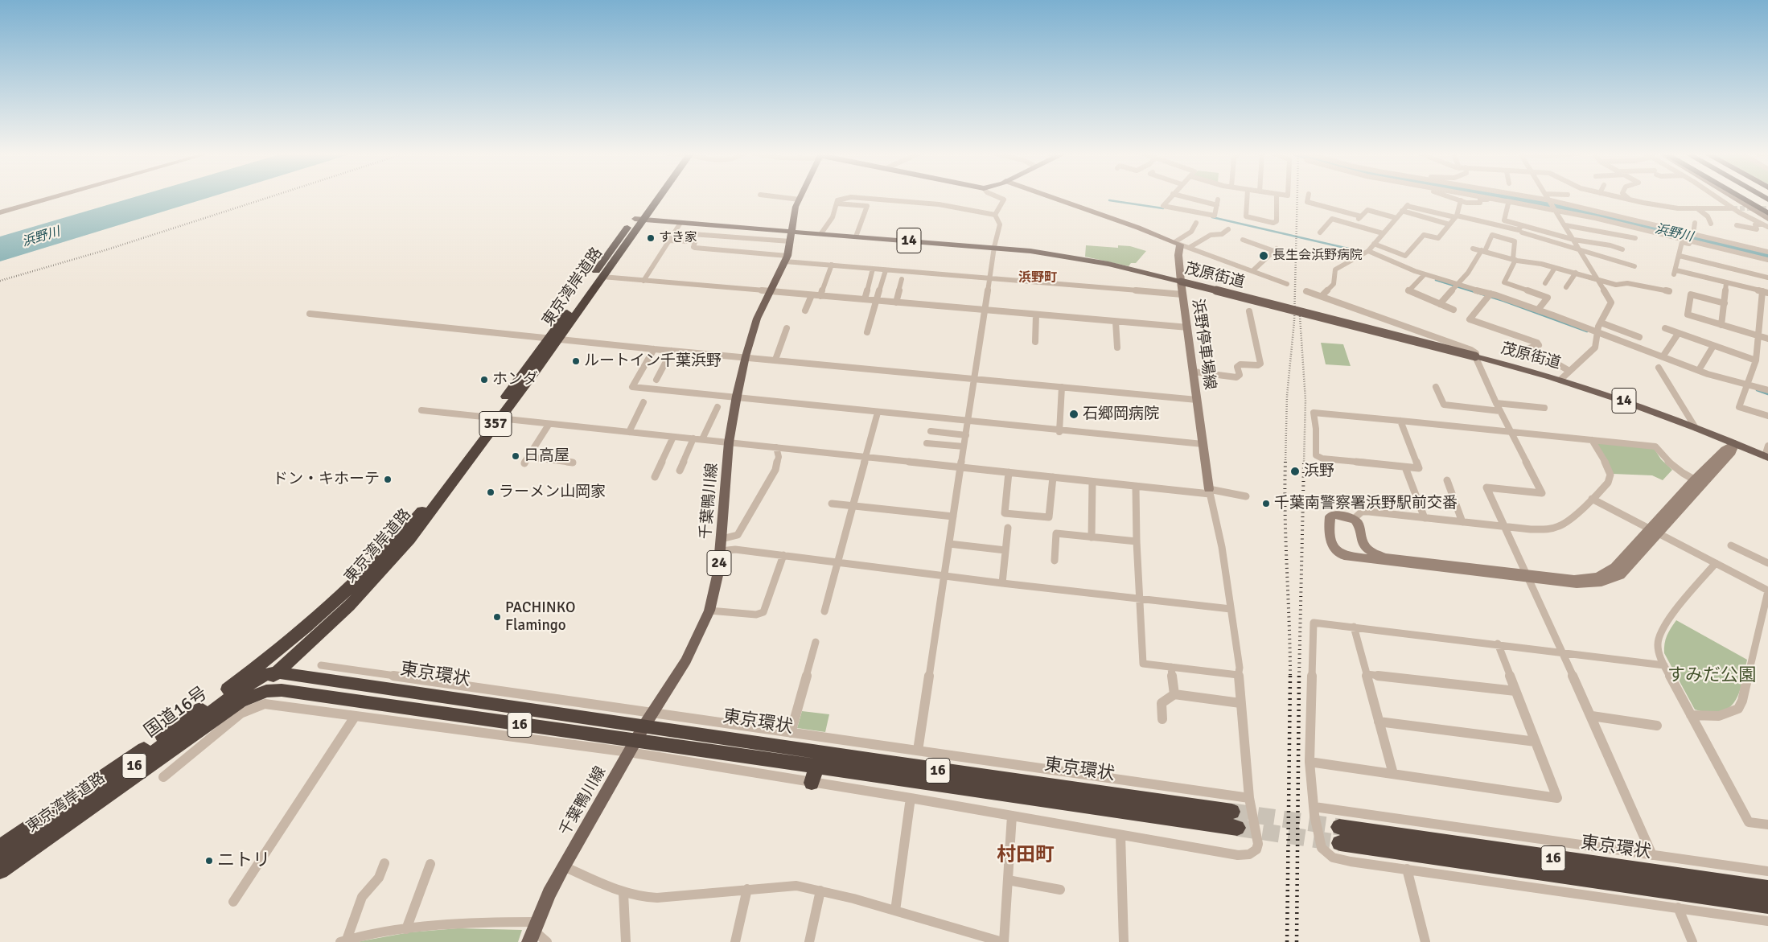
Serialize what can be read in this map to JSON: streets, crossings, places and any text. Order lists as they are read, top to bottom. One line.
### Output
{"streets":{"highway":["東京湾岸道路","357","東京環状","国道16号","16"],"main road":["14","茂原街道","千葉鴨川線","24"],"street":["浜野停車場線"]},"crossings":[["茂原街道","東京湾岸道路"],["茂原街道","浜野停車場線"],["茂原街道","千葉鴨川線"],["東京湾岸道路","東京環状"],["東京湾岸道路","国道16号"],["東京湾岸道路","16"],["千葉鴨川線","東京環状"],["千葉鴨川線","16"],["東京環状","国道16号"],["東京環状","16"],["国道16号","16"]],"districts":["浜野町","村田町"],"water":["浜野川"],"parks":["すみだ公園"],"places":["すき家","長生会浜野病院","ルートイン千葉浜野","ホンダ","石郷岡病院","日高屋","浜野","ドン・キホーテ","ラーメン山岡家","千葉南警察署浜野駅前交番","PACHINKO Flamingo","ニトリ"]}
